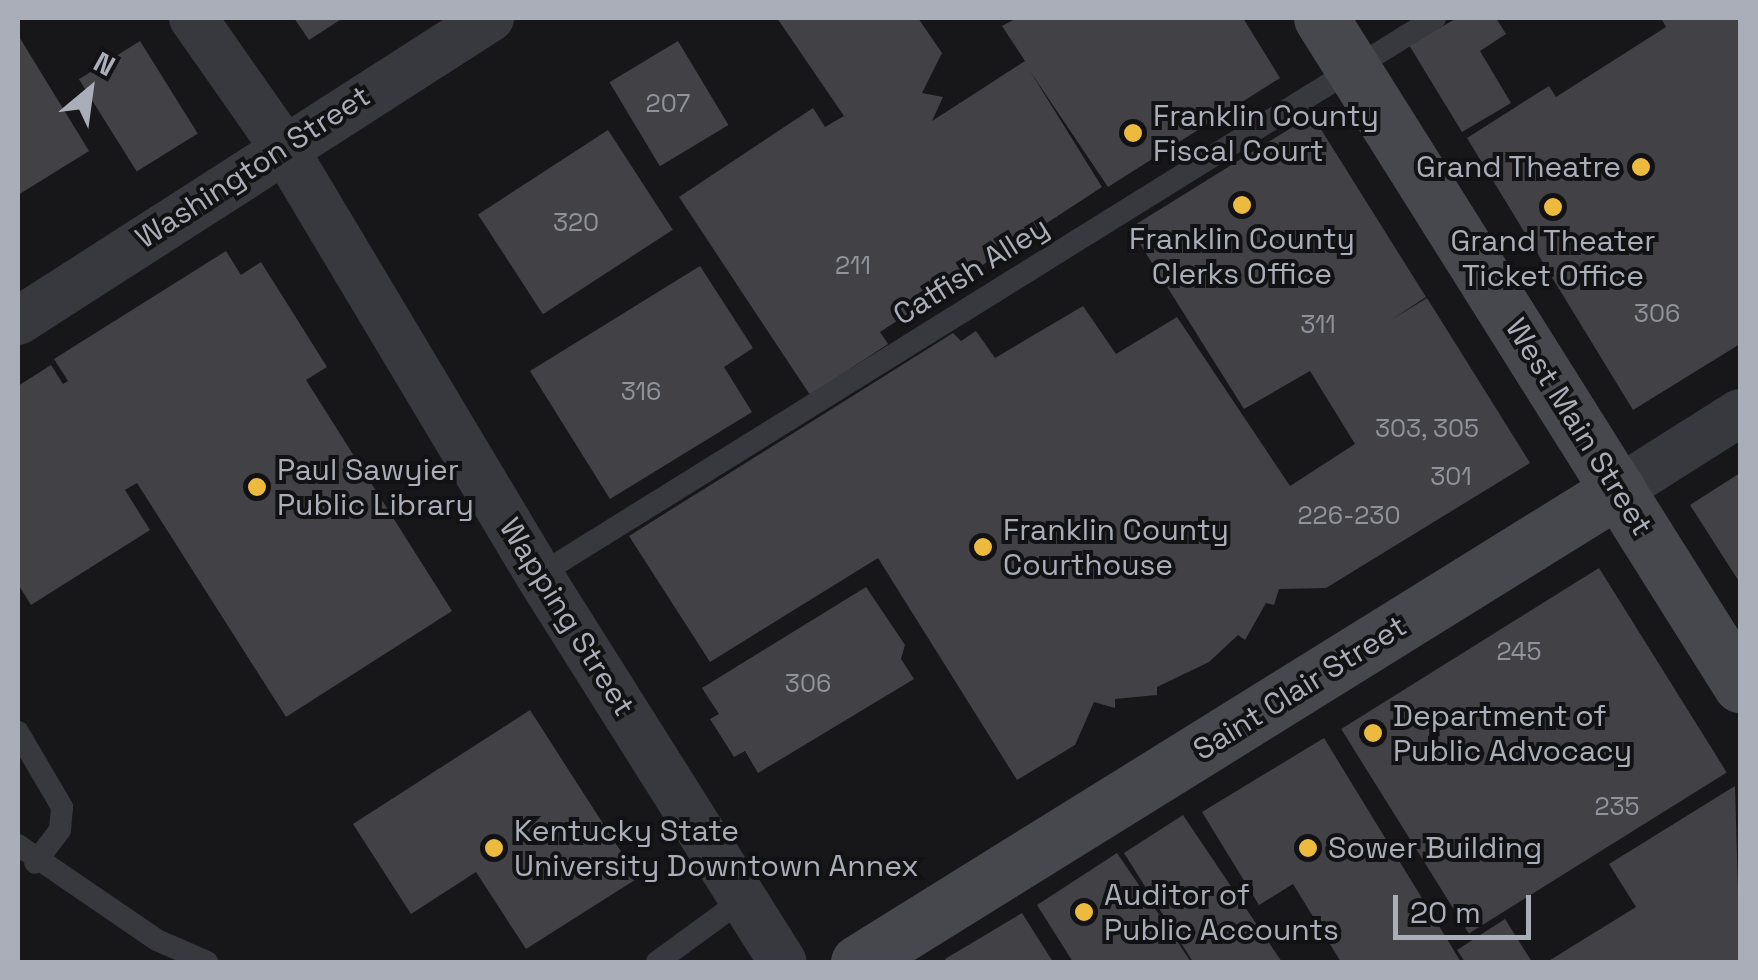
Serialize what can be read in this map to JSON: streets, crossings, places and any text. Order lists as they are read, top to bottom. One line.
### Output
{"streets":{"street":["Washington Street","West Main Street","Wapping Street","Saint Clair Street"],"lane":["Catfish Alley"]},"crossings":[["Washington Street","Wapping Street"],["Catfish Alley","West Main Street"],["Catfish Alley","Wapping Street"],["West Main Street","Saint Clair Street"]],"places":["Franklin County Fiscal Court","Grand Theatre","Franklin County Clerks Office","Grand Theater Ticket Office","Paul Sawyier Public Library","Franklin County Courthouse","Department of Public Advocacy","Kentucky State University Downtown Annex","Sower Building","Auditor of Public Accounts"],"house_numbers":["207","320","211","306","311","316","303, 305","301","226-230","245","306","235"],"scale_bar":"20 m","north":"top right"}
